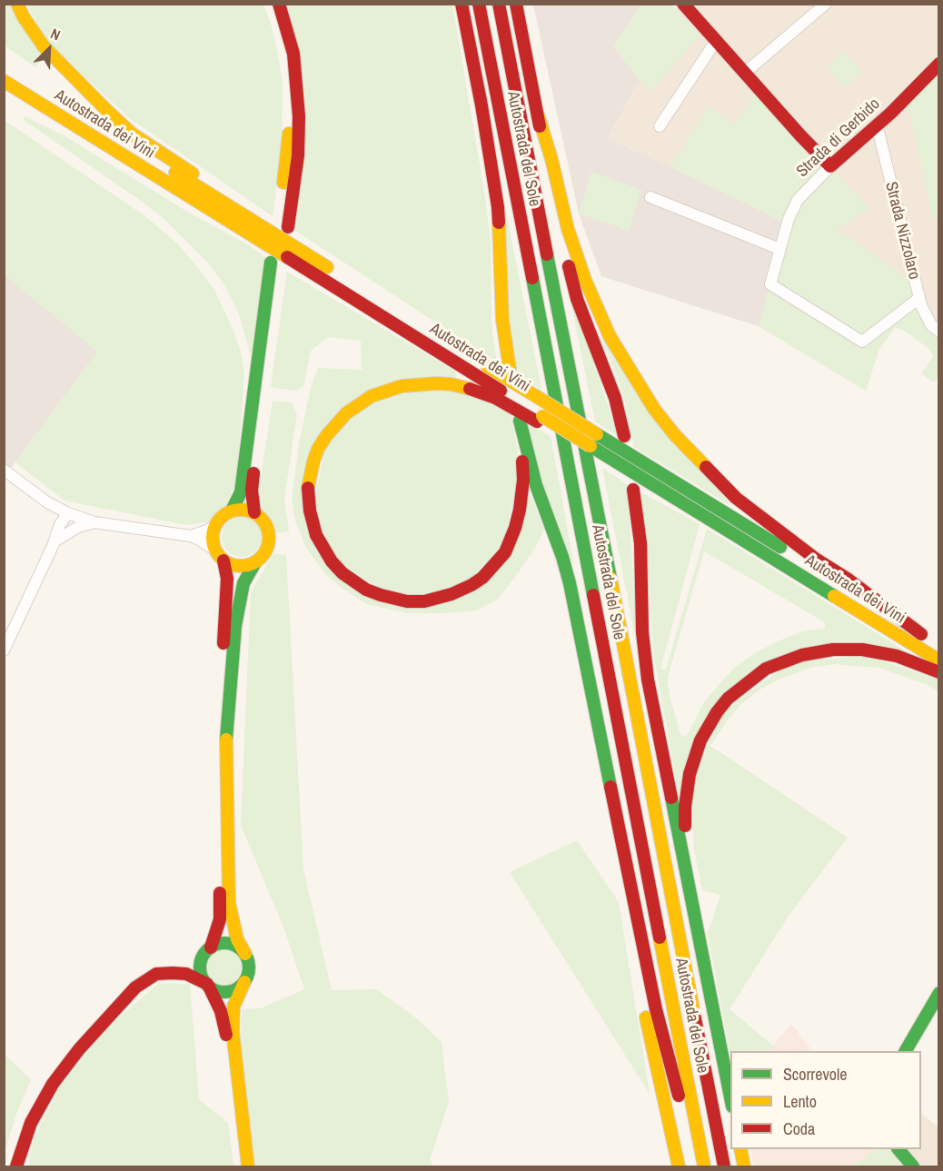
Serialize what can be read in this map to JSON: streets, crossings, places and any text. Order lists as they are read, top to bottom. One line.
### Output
{"streets":{"main road":["Autostrada dei Vini","Strada di Gerbido","Autostrada del Sole"],"street":["Strada Nizzolaro"]},"crossings":[["Strada di Gerbido","Strada Nizzolaro"]],"legend":["Scorrevole","Lento","Coda"],"north":"top right"}
